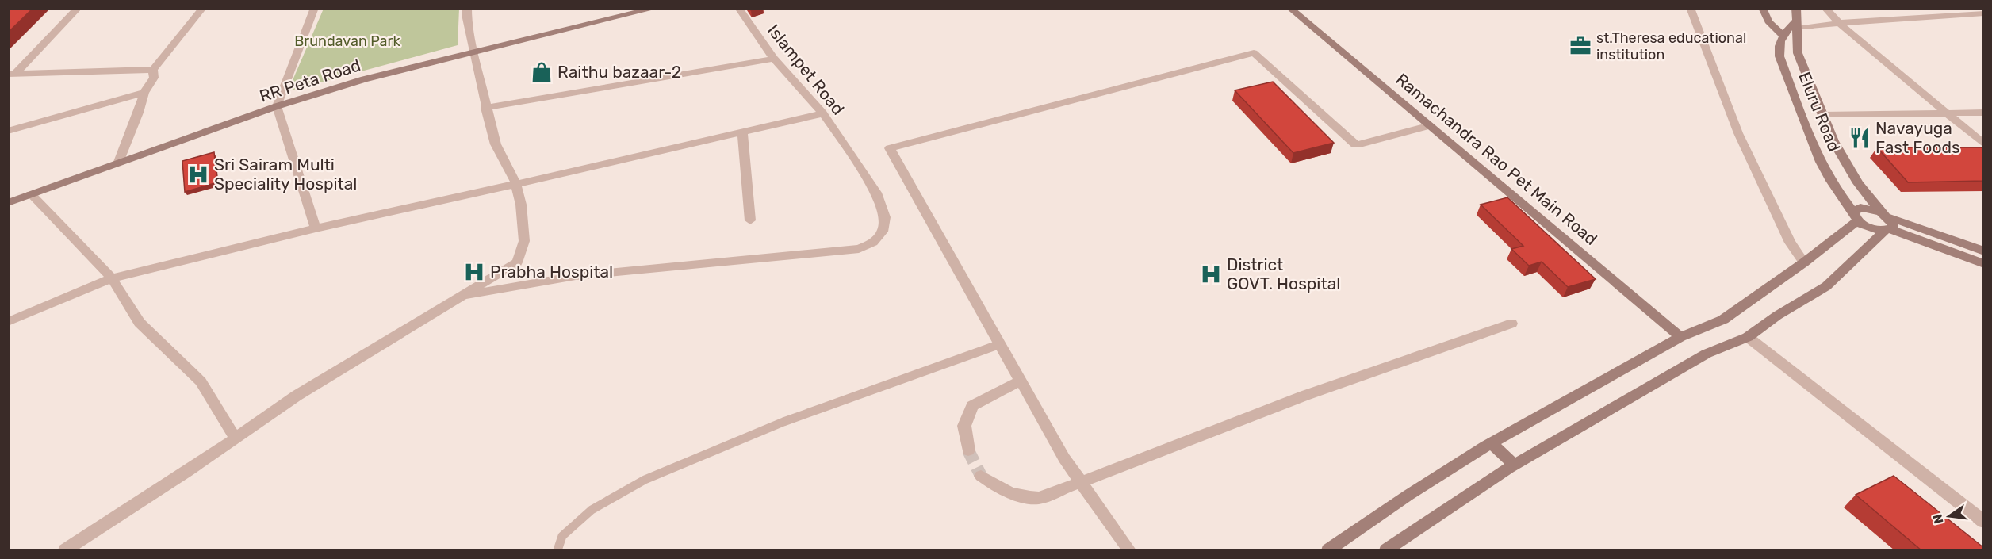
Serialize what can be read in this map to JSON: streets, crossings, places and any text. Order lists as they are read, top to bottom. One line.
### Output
{"streets":{"main road":["RR Peta Road","Eluru Road","Ramachandra Rao Pet Main Road"],"street":["Islampet Road"]},"parks":["Brundavan Park"],"places":{"office":["st.Theresa educational institution"],"shop":["Raithu bazaar-2"],"restaurant":["Navayuga Fast Foods"],"hospital":["Sri Sairam Multi Speciality Hospital","Prabha Hospital","District GOVT. Hospital"]},"north":"left"}
